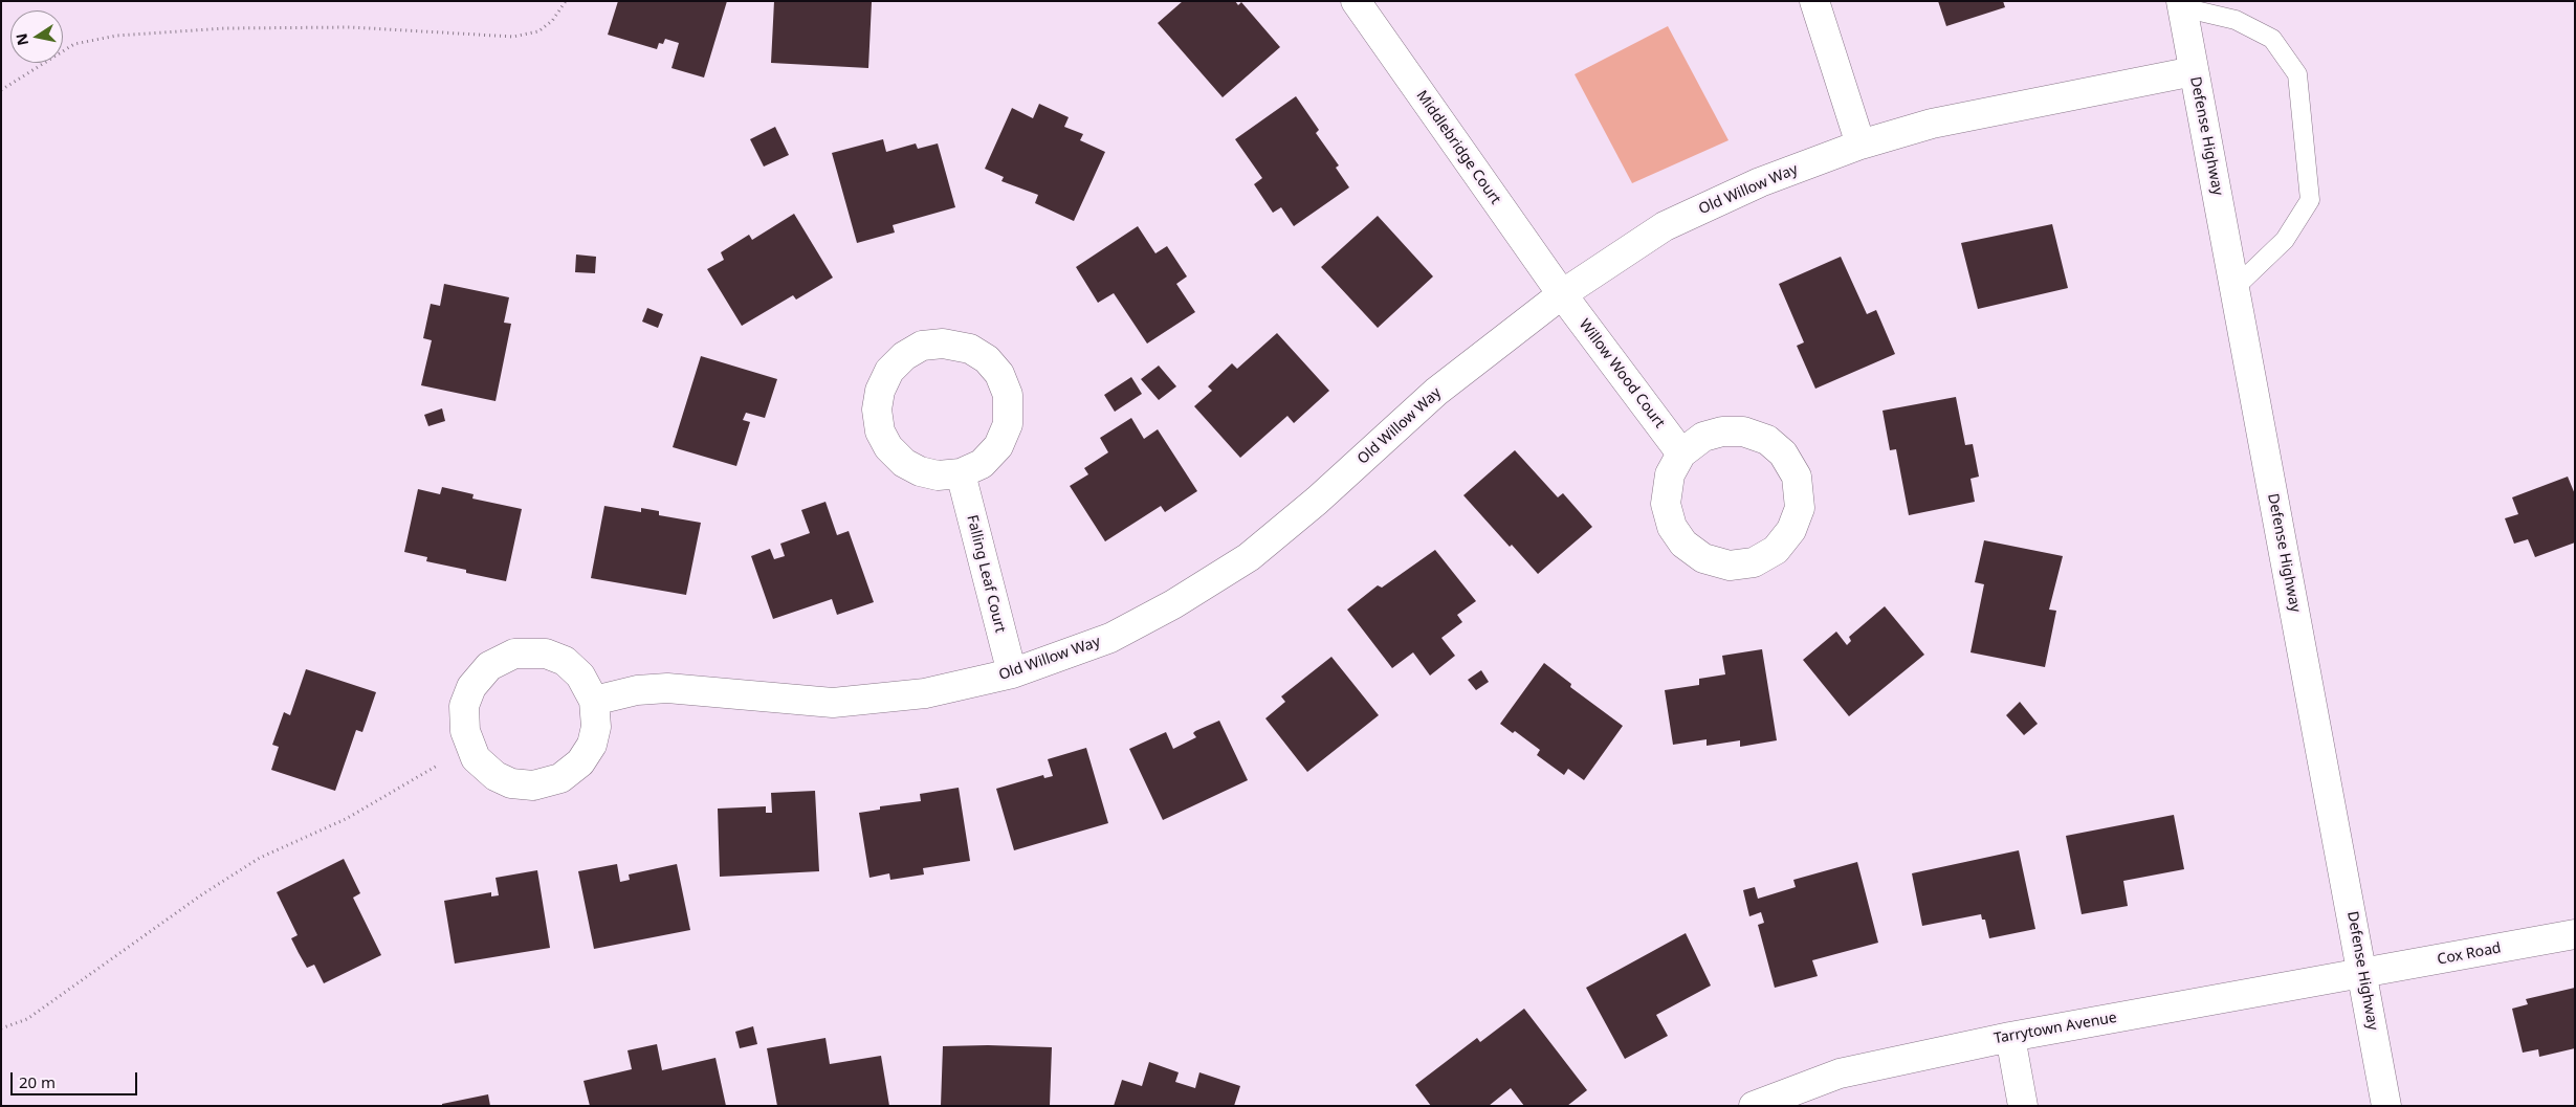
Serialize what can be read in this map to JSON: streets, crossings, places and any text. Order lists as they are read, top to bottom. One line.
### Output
{"streets":{"street":["Defense Highway","Middlebridge Court","Old Willow Way","Willow Wood Court","Falling Leaf Court","Cox Road","Tarrytown Avenue"]},"crossings":[["Defense Highway","Old Willow Way"],["Defense Highway","Cox Road"],["Defense Highway","Tarrytown Avenue"],["Middlebridge Court","Old Willow Way"],["Middlebridge Court","Willow Wood Court"],["Old Willow Way","Willow Wood Court"],["Old Willow Way","Falling Leaf Court"],["Cox Road","Tarrytown Avenue"]],"scale_bar":"20 m","north":"left"}
